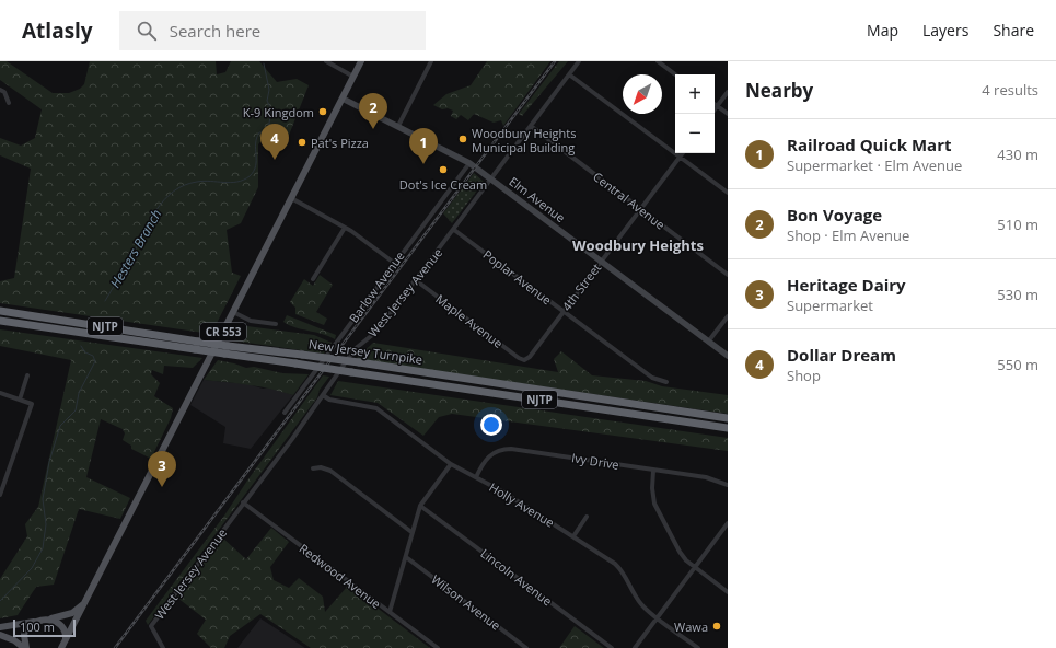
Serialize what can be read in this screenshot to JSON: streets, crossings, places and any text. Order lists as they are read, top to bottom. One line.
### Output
{"streets":{"highway":["NJTP","New Jersey Turnpike"],"main road":["Elm Avenue","CR 553"],"street":["Central Avenue","Poplar Avenue","Barlow Avenue","4th Street","West Jersey Avenue","Maple Avenue","Ivy Drive","Holly Avenue","Redwood Avenue","Lincoln Avenue","Wilson Avenue"]},"crossings":[["Elm Avenue","Barlow Avenue"],["Elm Avenue","4th Street"],["Elm Avenue","West Jersey Avenue"],["Elm Avenue","CR 553"],["Central Avenue","4th Street"],["Central Avenue","West Jersey Avenue"],["Poplar Avenue","4th Street"],["Poplar Avenue","West Jersey Avenue"],["4th Street","Maple Avenue"],["West Jersey Avenue","Maple Avenue"],["West Jersey Avenue","Holly Avenue"],["West Jersey Avenue","Redwood Avenue"],["Ivy Drive","Holly Avenue"]],"districts":["Woodbury Heights"],"water":["Hesters Branch"],"places":["K-9 Kingdom","Woodbury Heights Municipal Building","Pat's Pizza","Dot's Ice Cream","Wawa"],"scale_bar":"100 m","north":"bottom left","page":{"header":"Atlasly","search":"Search here","nav":["Map","Layers","Share"],"heading":["Nearby","4 results"],"map_buttons":["+","−"],"pins":["2","4","1","3"],"list":[{"mark":"1","name":"Railroad Quick Mart","note":"Supermarket · Elm Avenue","value":"430 m"},{"mark":"2","name":"Bon Voyage","note":"Shop · Elm Avenue","value":"510 m"},{"mark":"3","name":"Heritage Dairy","note":"Supermarket","value":"530 m"},{"mark":"4","name":"Dollar Dream","note":"Shop","value":"550 m"}],"scale":"100 m"}}
